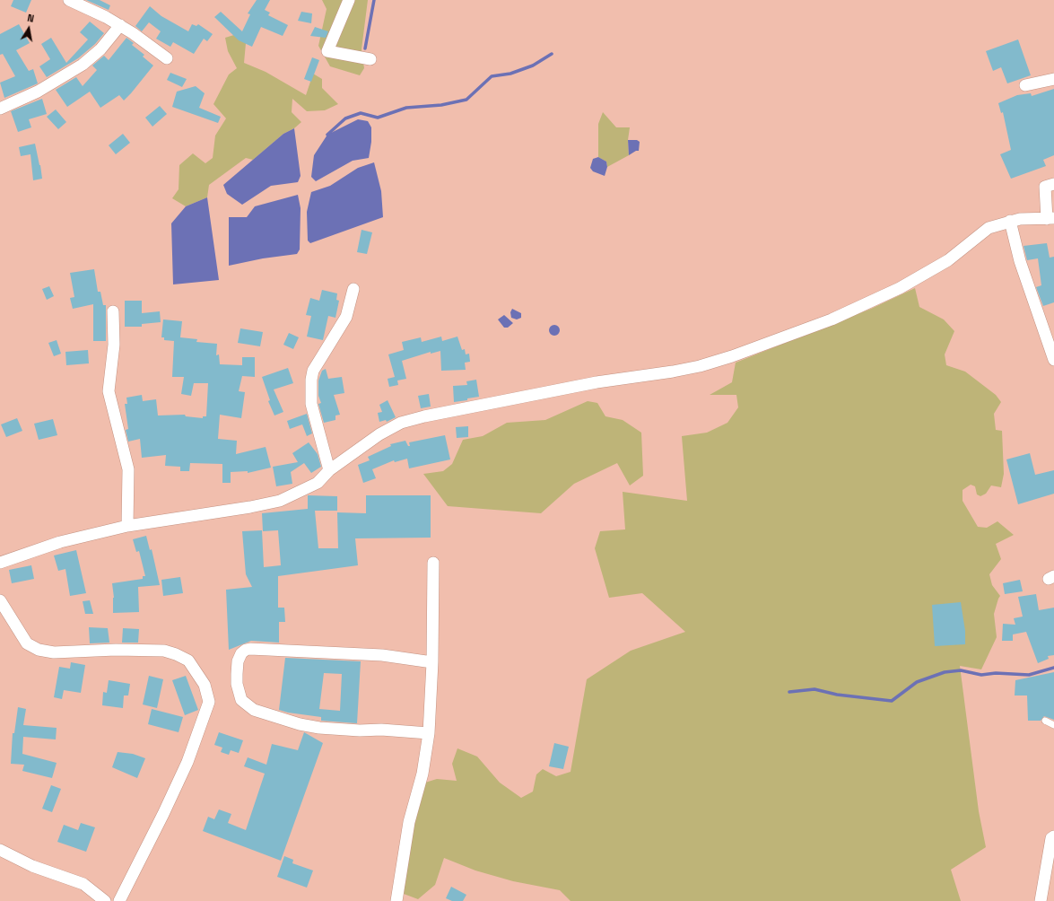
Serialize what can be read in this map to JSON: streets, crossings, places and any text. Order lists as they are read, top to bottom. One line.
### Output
{"north":"top"}
